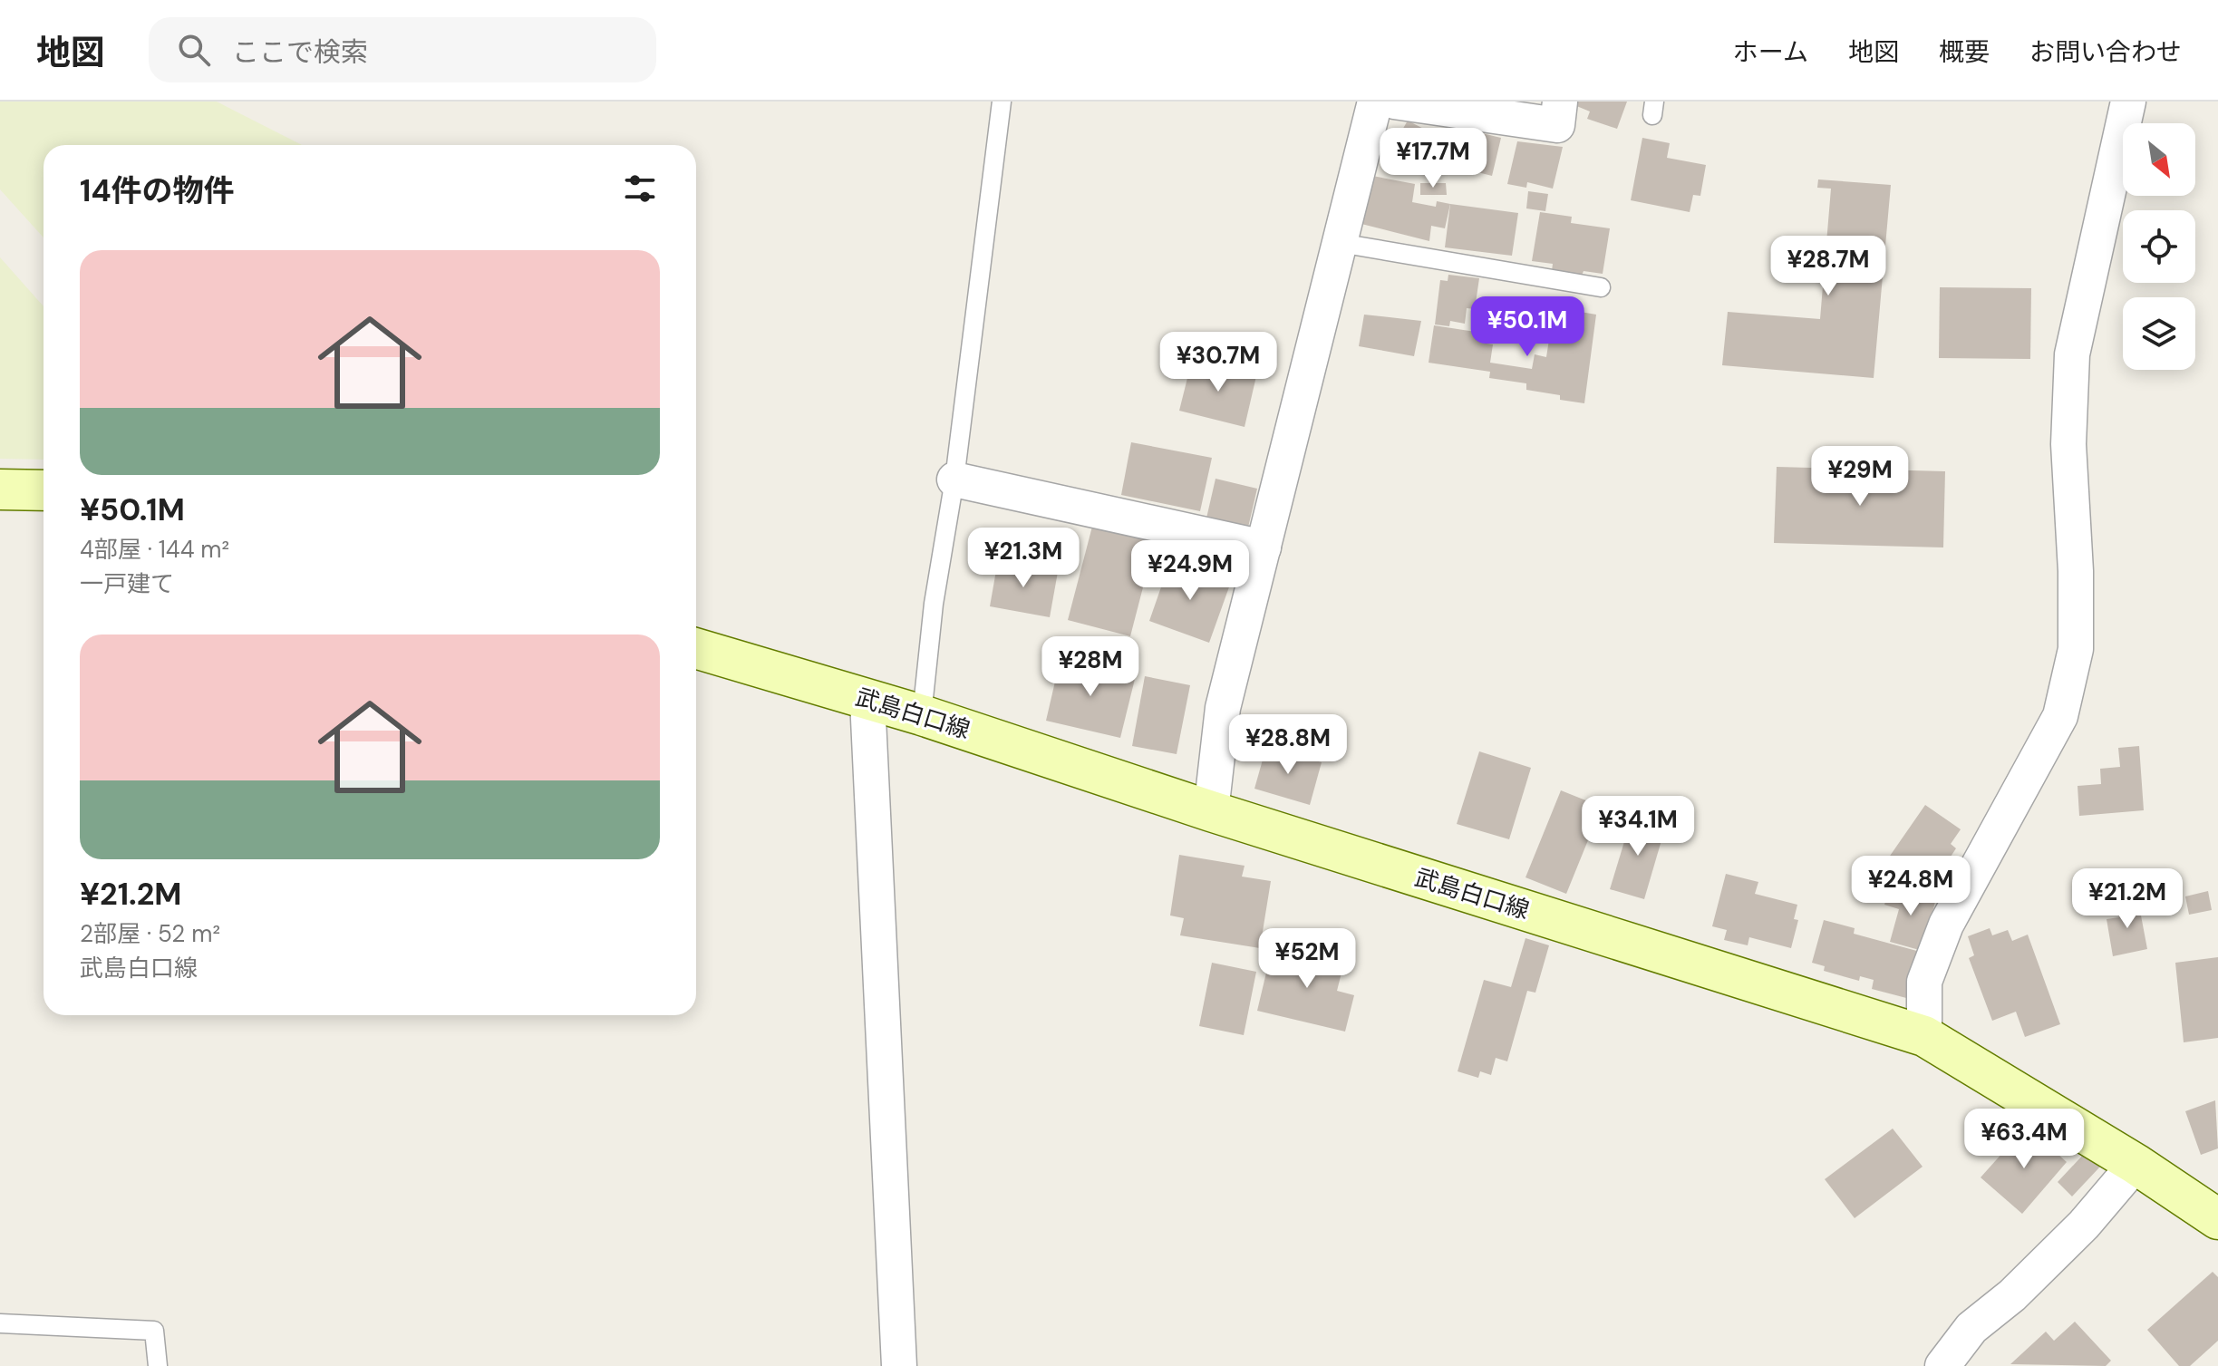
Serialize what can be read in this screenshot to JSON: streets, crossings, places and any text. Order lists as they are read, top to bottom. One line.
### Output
{"streets":{"main road":["武島白口線"]},"north":"bottom right","page":{"header":"地図","search":"ここで検索","nav":["ホーム","地図","概要","お問い合わせ"],"price":["¥17.7M","¥28.7M","¥50.1M","¥30.7M","¥29M","¥21.3M","¥24.9M","¥28M","¥28.8M","¥34.1M","¥24.8M","¥21.2M","¥52M","¥63.4M"],"heading":"14件の物件","list":[{"name":"¥50.1M","note":"4部屋 · 144 m² · 一戸建て"},{"name":"¥21.2M","note":"2部屋 · 52 m² · 武島白口線"}]}}
